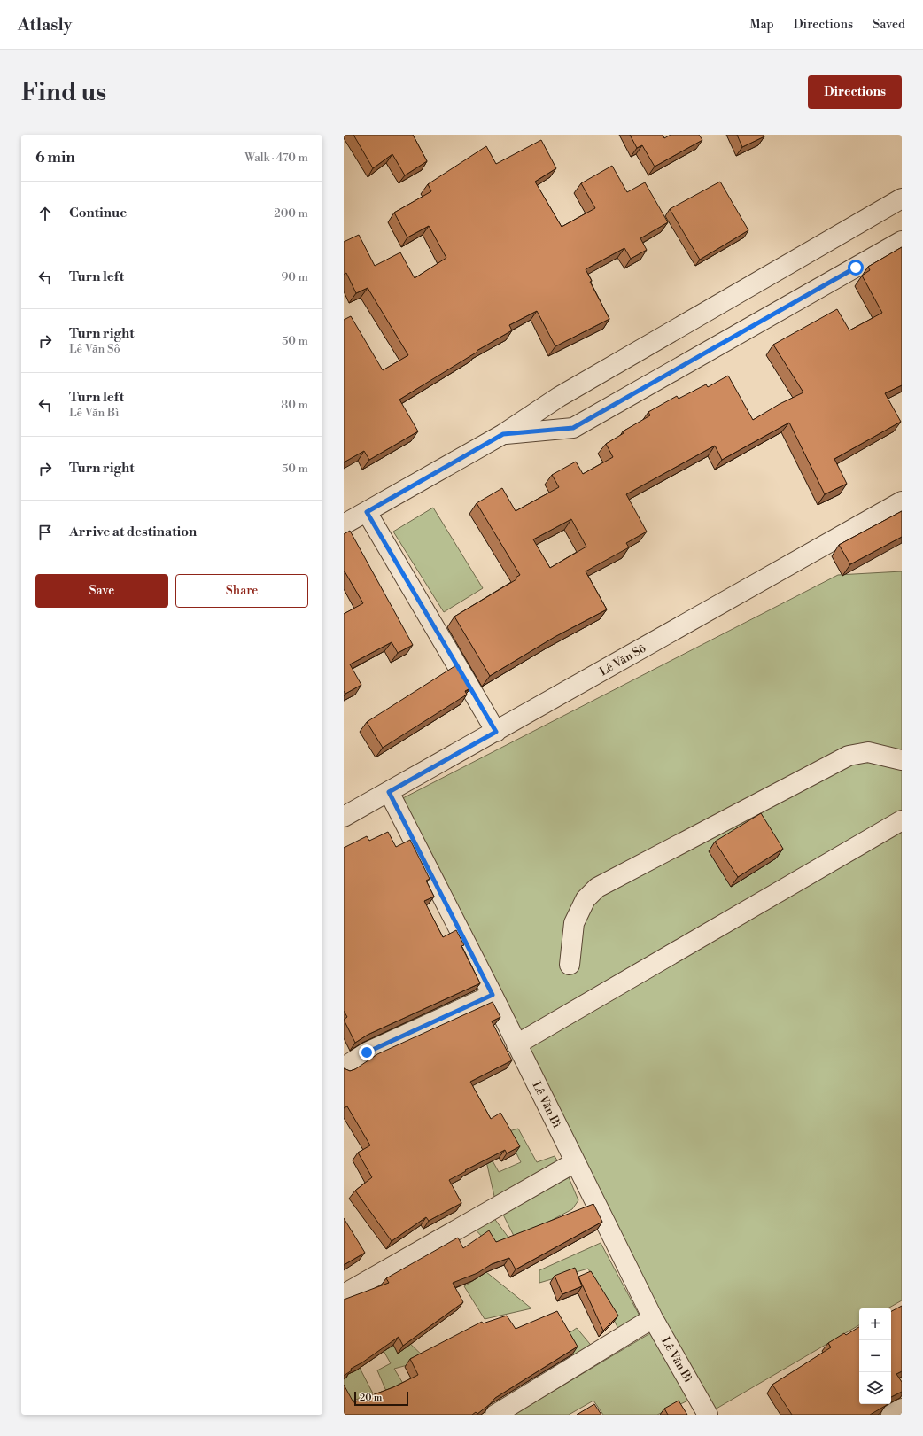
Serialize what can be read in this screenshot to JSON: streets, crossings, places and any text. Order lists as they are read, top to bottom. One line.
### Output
{"streets":{"street":["Lê Văn Sô","Lê Văn Bì"]},"crossings":[["Lê Văn Sô","Lê Văn Bì"]],"scale_bar":"20 m","page":{"header":"Atlasly","nav":["Map","Directions","Saved"],"buttons":["Directions",["Save","Share"]],"title":"Find us","heading":["6 min","Walk · 470 m"],"list":[["Continue","200 m"],["Turn left","90 m"],["Turn right","Lê Văn Sô","50 m"],["Turn left","Lê Văn Bì","80 m"],["Turn right","50 m"],"Arrive at destination"],"map_buttons":["+","−"],"scale":"20 m"}}
